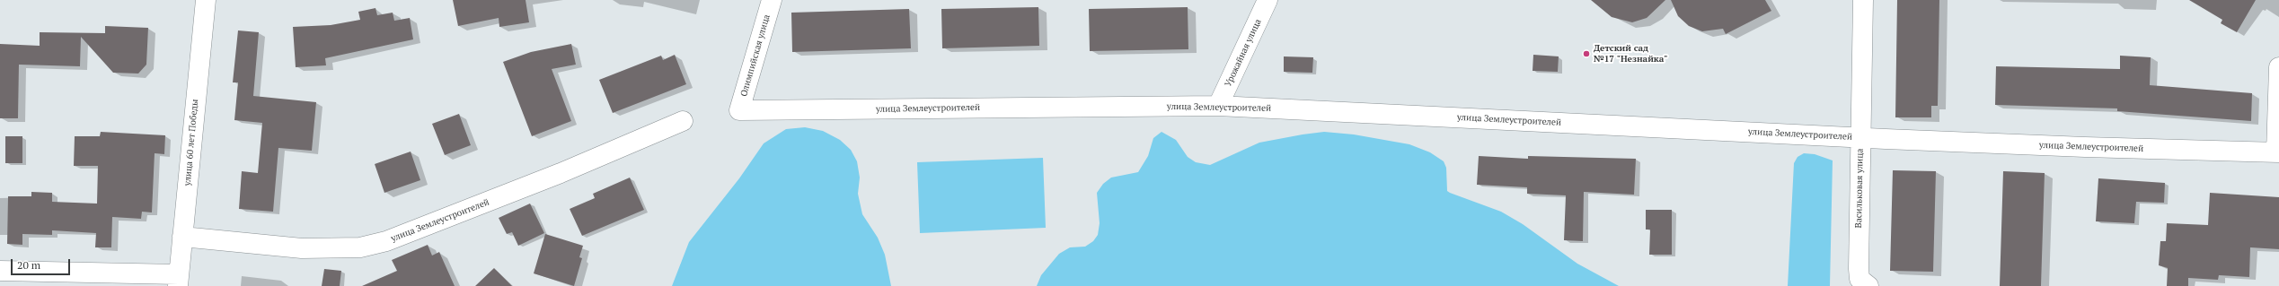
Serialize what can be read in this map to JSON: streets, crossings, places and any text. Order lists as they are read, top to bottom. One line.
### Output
{"streets":{"street":["Урожайная улица","Олимпийская улица","улица Землеустроителей","улица 60 лет Победы","Васильковая улица"]},"crossings":[["Урожайная улица","улица Землеустроителей"],["Олимпийская улица","улица Землеустроителей"],["улица Землеустроителей","улица 60 лет Победы"],["улица Землеустроителей","Васильковая улица"]],"places":["Детский сад №17 \"Незнайка\""],"scale_bar":"20 m"}
